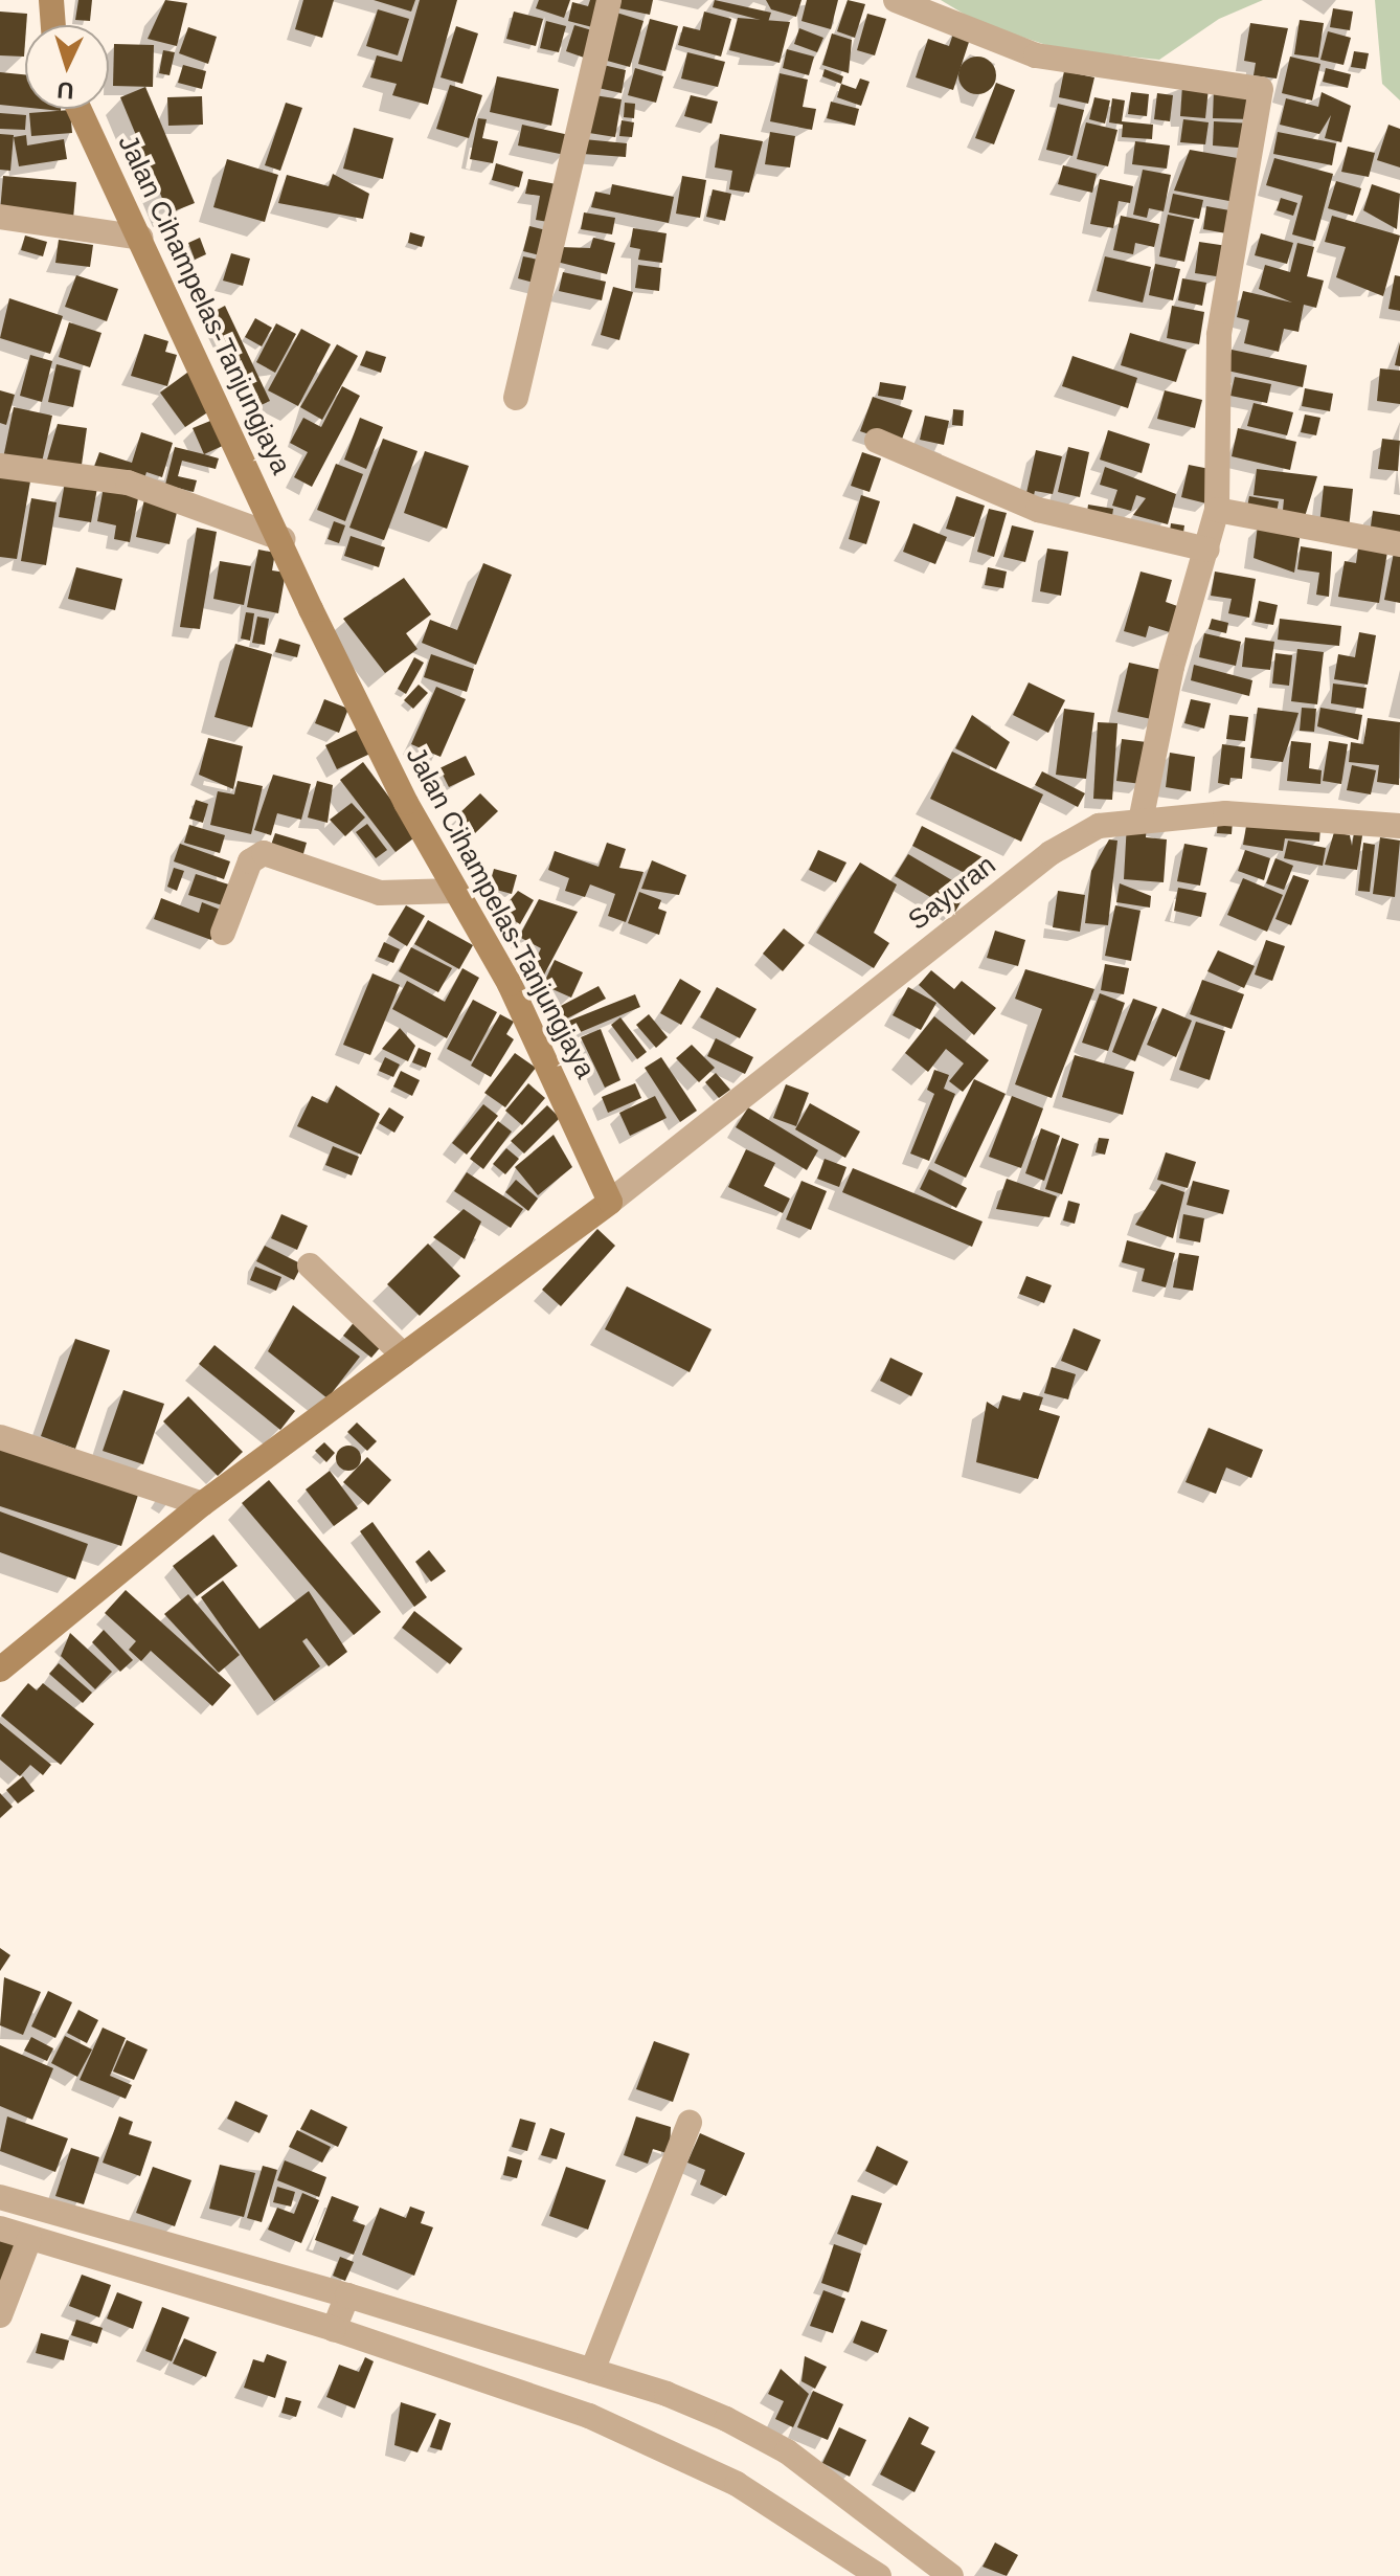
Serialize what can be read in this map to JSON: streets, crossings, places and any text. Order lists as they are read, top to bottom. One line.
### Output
{"streets":{"main road":["Jalan Cihampelas-Tanjungjaya"],"street":["Sayuran"]},"crossings":[["Jalan Cihampelas-Tanjungjaya","Sayuran"]],"north":"bottom"}
